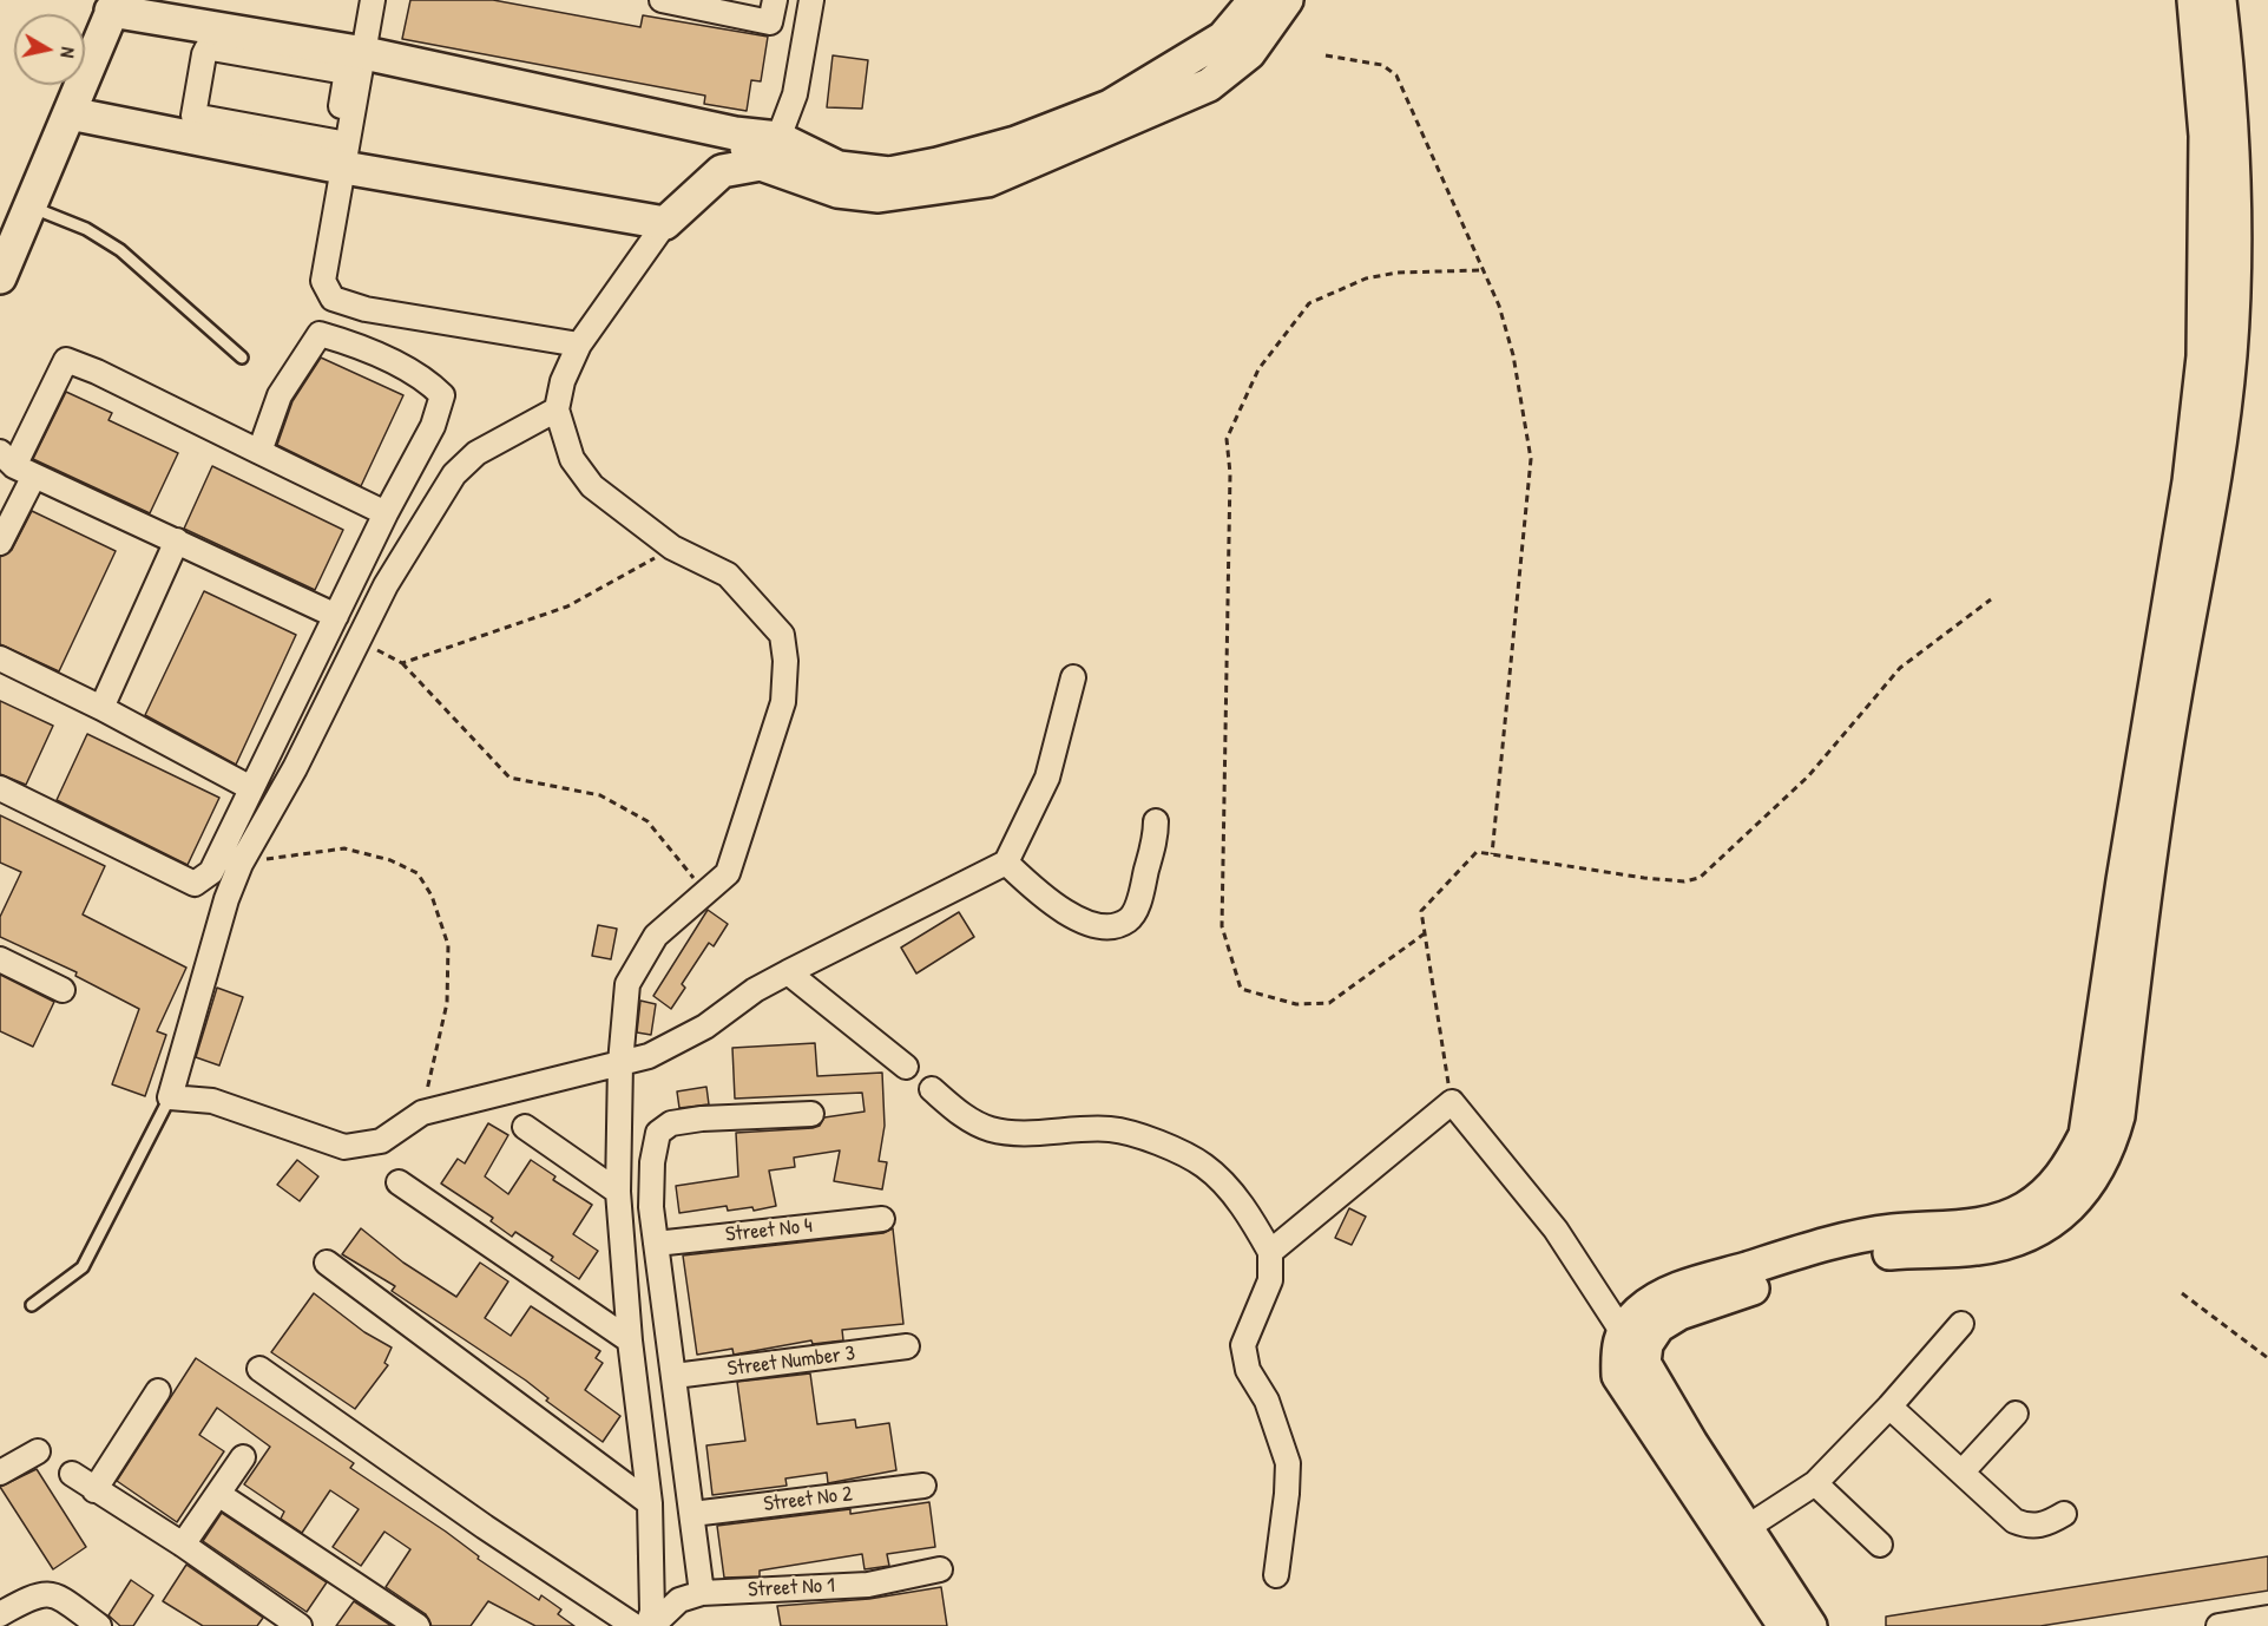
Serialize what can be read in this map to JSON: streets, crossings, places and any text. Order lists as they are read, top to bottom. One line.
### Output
{"streets":{"street":["Street No 4","Street Number 3","Street No 2","Street No 1"]},"north":"right"}
